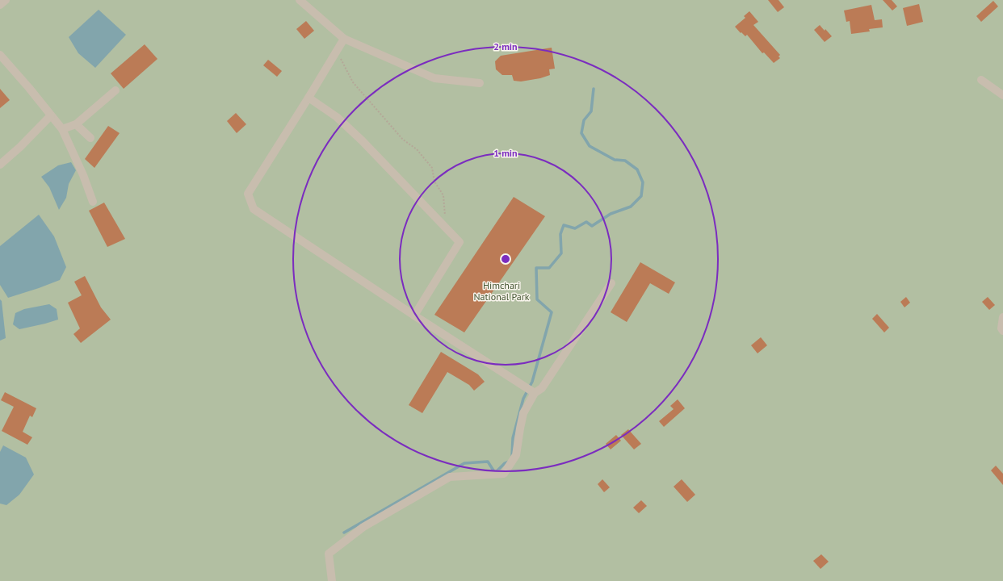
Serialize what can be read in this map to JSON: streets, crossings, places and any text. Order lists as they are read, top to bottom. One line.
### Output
{"parks":["Himchari National Park"],"rings":["2 min","1 min"]}
